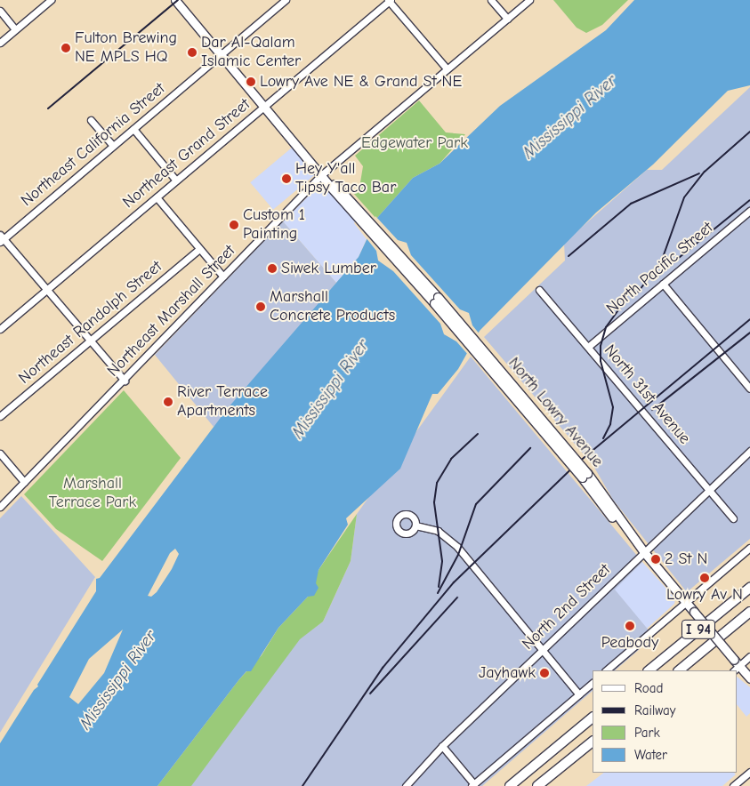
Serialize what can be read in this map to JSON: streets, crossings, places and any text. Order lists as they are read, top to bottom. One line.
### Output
{"streets":{"highway":["I 94"],"main road":["North Lowry Avenue"],"street":["Northeast California Street","Northeast Grand Street","North Pacific Street","Northeast Marshall Street","Northeast Randolph Street","North 31st Avenue","North 2nd Street"]},"crossings":[["Northeast California Street","North Lowry Avenue"],["Northeast Grand Street","North Lowry Avenue"],["North Pacific Street","North 31st Avenue"],["Northeast Marshall Street","North Lowry Avenue"],["North 31st Avenue","North 2nd Street"],["North Lowry Avenue","North 2nd Street"]],"water":["Mississippi River"],"parks":["Edgewater Park","Marshall Terrace Park"],"places":["Fulton Brewing NE MPLS HQ","Dar Al-Qalam Islamic Center","Lowry Ave NE & Grand St NE","Hey Y'all Tipsy Taco Bar","Custom 1 Painting","Siwek Lumber","Marshall Concrete Products","River Terrace Apartments","2 St N","Lowry Av N","Peabody","Jayhawk"],"legend":["Road","Railway","Park","Water"]}
